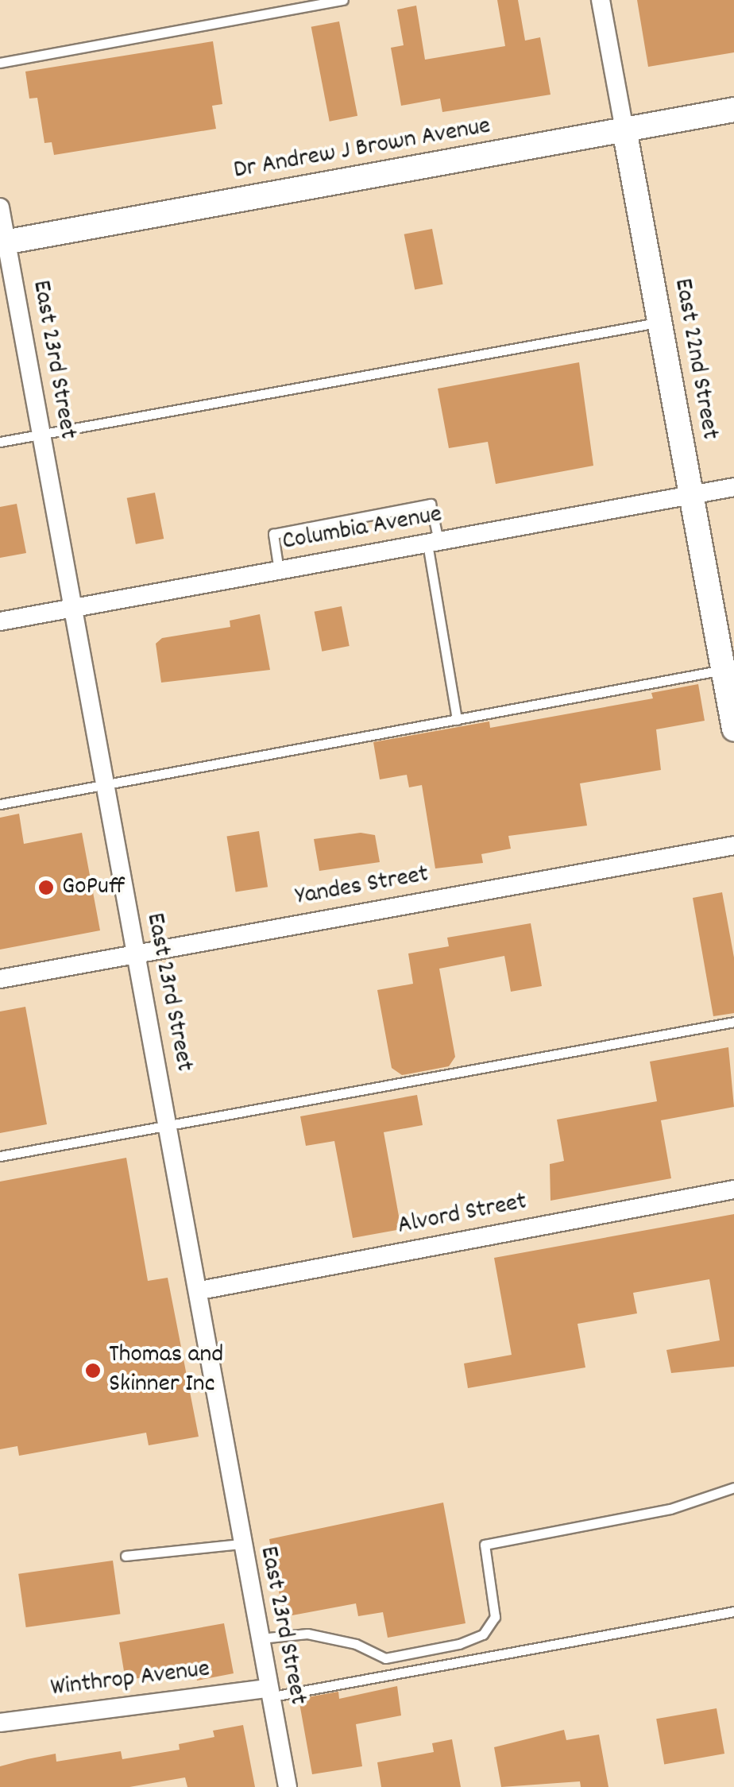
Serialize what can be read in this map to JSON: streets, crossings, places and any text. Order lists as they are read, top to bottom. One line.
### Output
{"streets":{"main road":["Dr Andrew J Brown Avenue","East 22nd Street"],"street":["East 23rd Street","Columbia Avenue","Yandes Street","Alvord Street","Winthrop Avenue"]},"crossings":[["Dr Andrew J Brown Avenue","East 22nd Street"],["Dr Andrew J Brown Avenue","East 23rd Street"],["East 22nd Street","Columbia Avenue"],["East 23rd Street","Columbia Avenue"],["East 23rd Street","Yandes Street"],["East 23rd Street","Alvord Street"],["East 23rd Street","Winthrop Avenue"]],"places":["GoPuff","Thomas and Skinner Inc"]}
